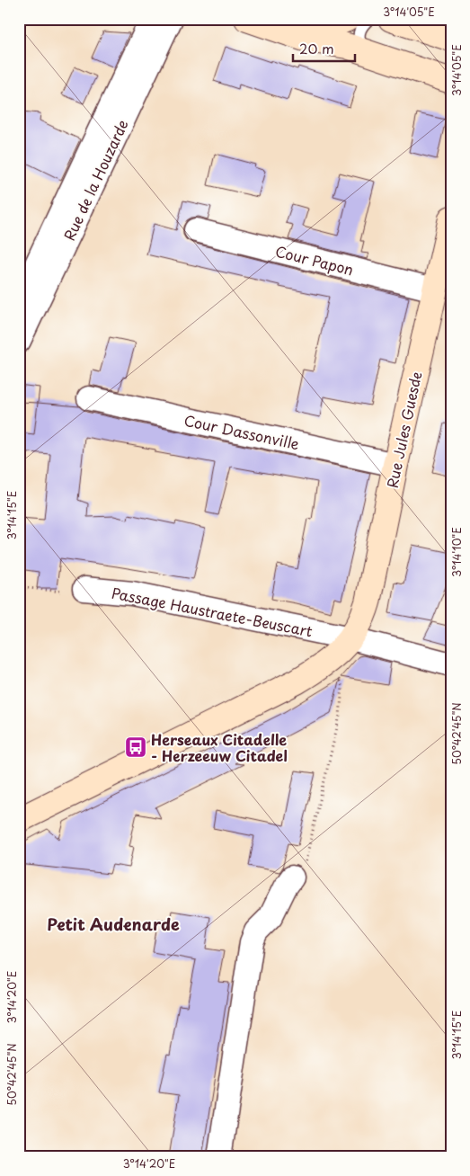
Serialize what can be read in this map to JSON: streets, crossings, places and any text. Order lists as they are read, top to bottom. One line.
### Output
{"streets":{"main road":["Rue Jules Guesde"],"street":["Rue de la Houzarde","Cour Papon","Cour Dassonville","Passage Haustraete-Beuscart"]},"crossings":[["Cour Papon","Rue Jules Guesde"],["Rue Jules Guesde","Cour Dassonville"],["Rue Jules Guesde","Passage Haustraete-Beuscart"]],"districts":["Petit Audenarde"],"places":{"bus stop":["Herseaux Citadelle - Herzeeuw Citadel"]},"scale_bar":"20 m","coordinates":["3°14'05\"E","3°14'15\"E","3°14'10\"E","50°42'45\"N","3°14'20\"E"]}
